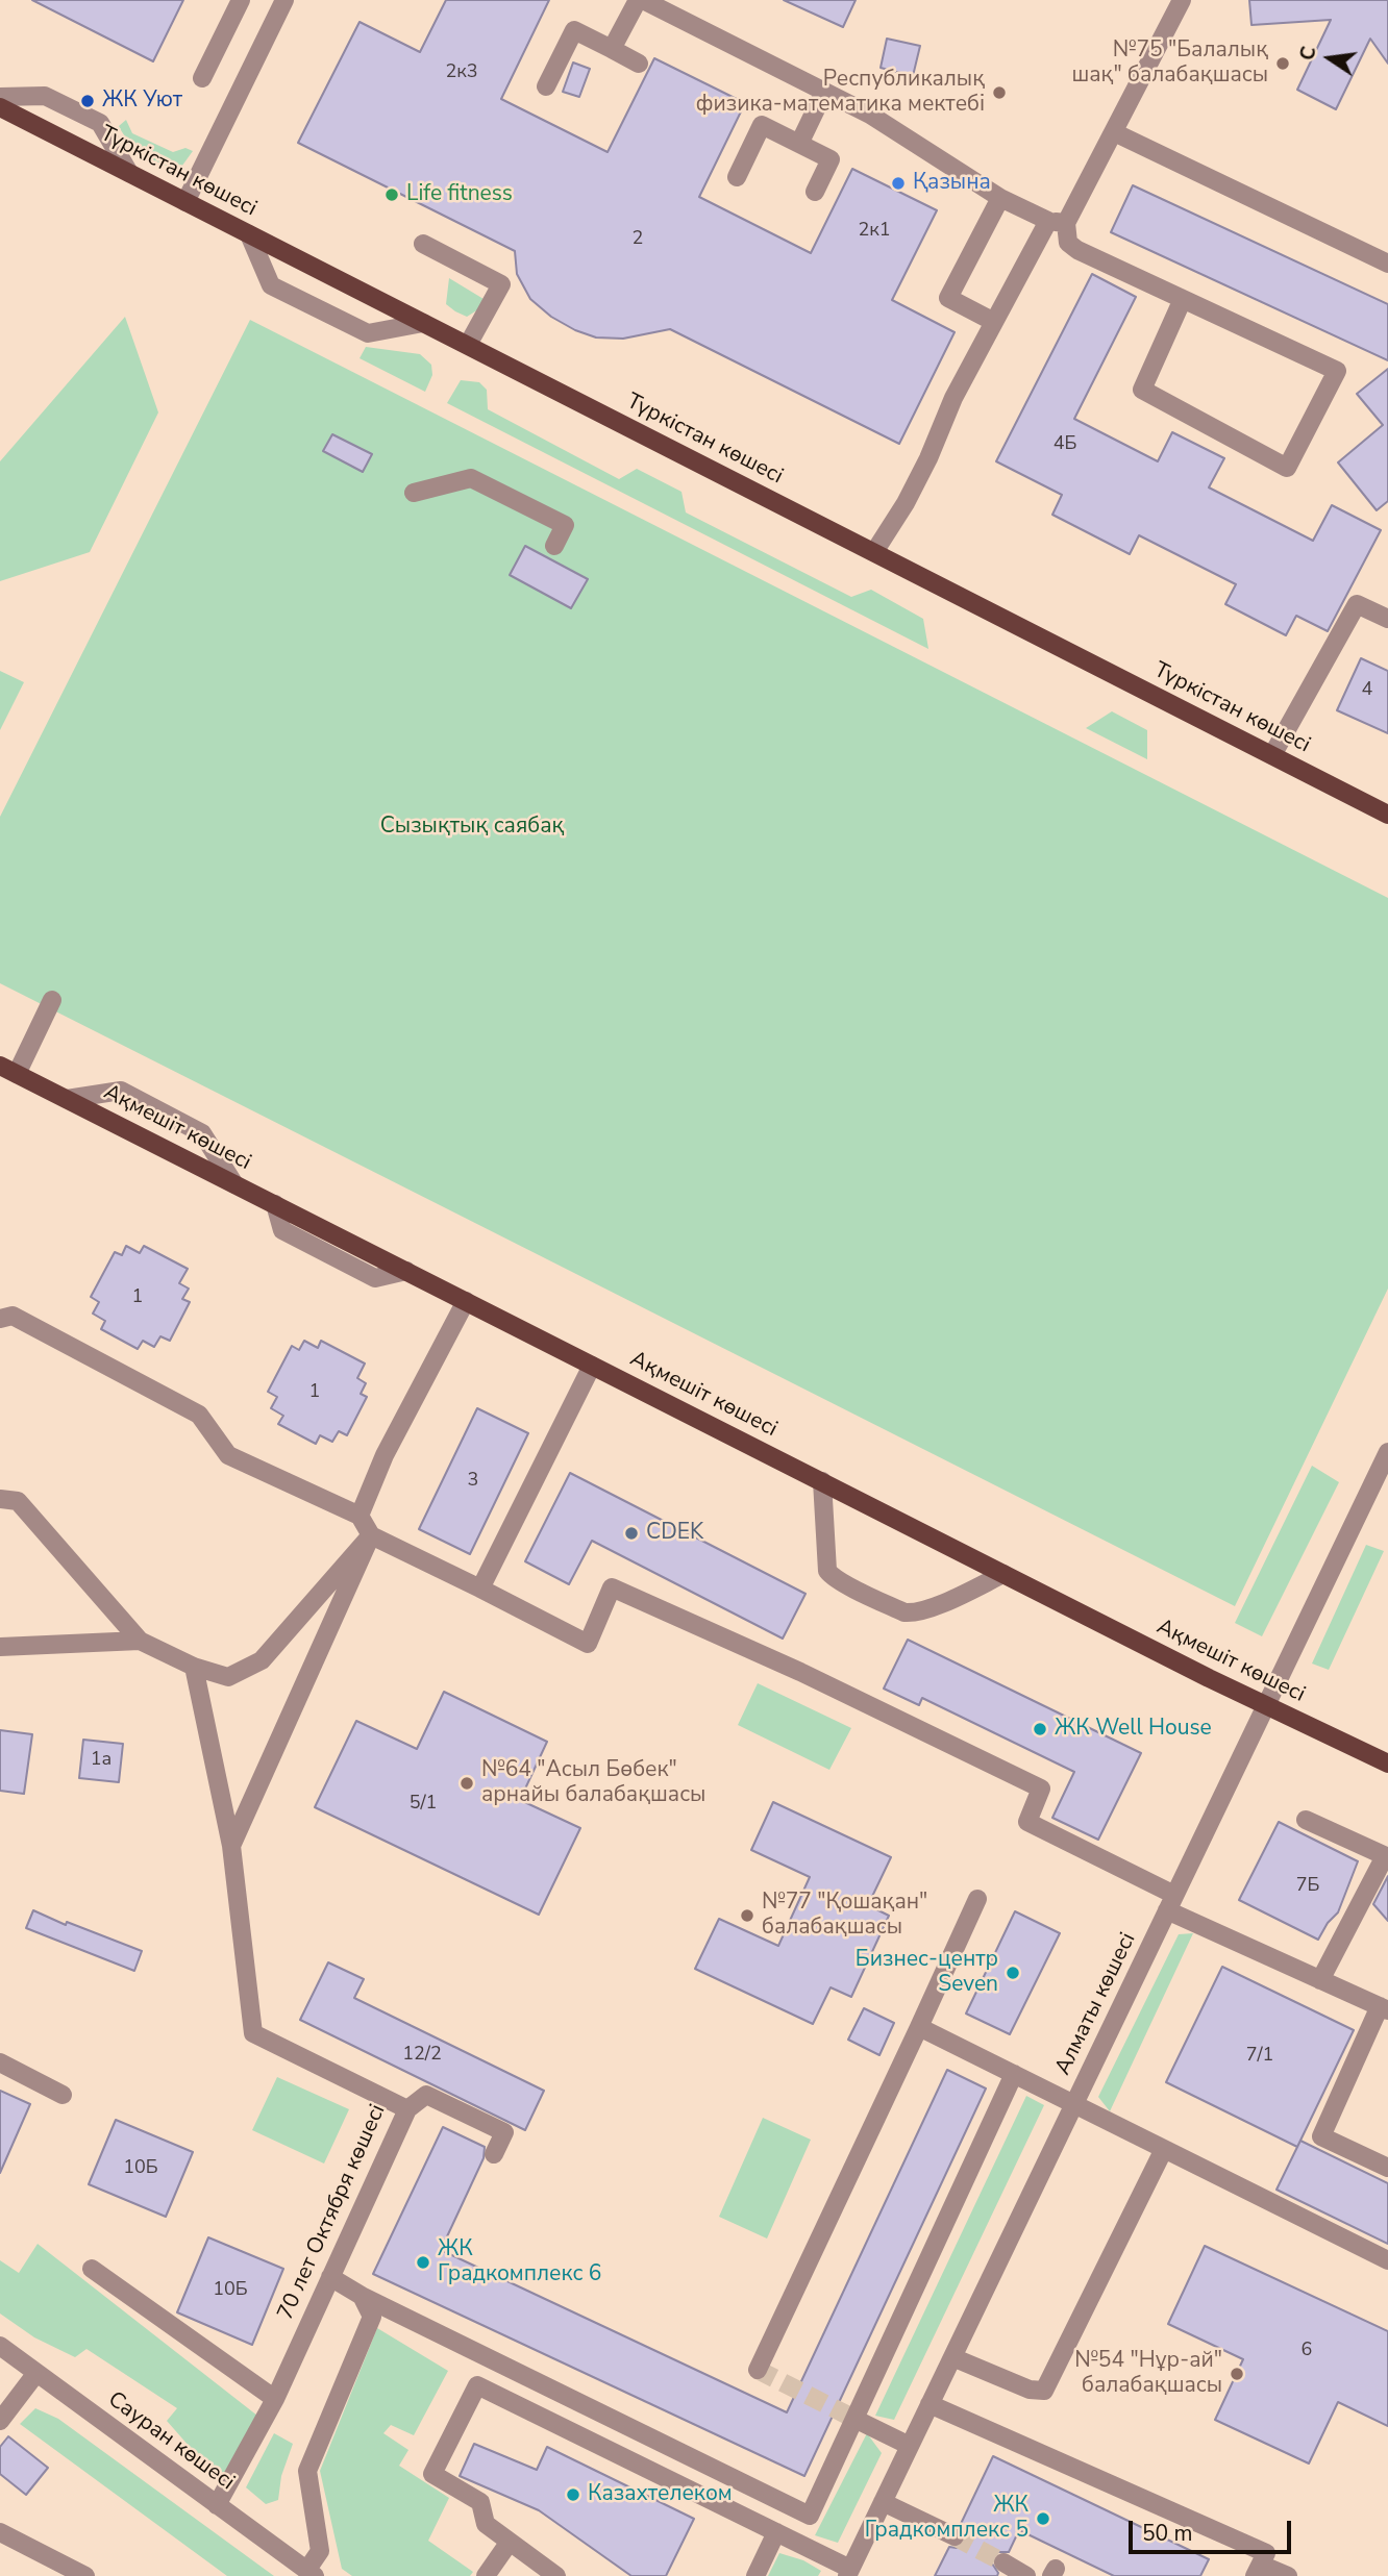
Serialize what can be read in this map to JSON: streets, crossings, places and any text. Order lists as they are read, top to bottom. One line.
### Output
{"streets":{"main road":["Түркістан көшесі","Ақмешіт көшесі"],"street":["Алматы көшесі","70 лет Октября көшесі","Сауран көшесі"]},"crossings":[["Ақмешіт көшесі","Алматы көшесі"],["70 лет Октября көшесі","Сауран көшесі"]],"parks":["Сызықтық саябақ"],"places":["№75 \"Балалық шақ\" балабақшасы","Республикалық физика-математика мектебі","ЖК Уют","Қазына","Life fitness","CDEK","ЖК Well House","№64 \"Асыл Бөбек\" арнайы балабақшасы","№77 \"Қошақан\" балабақшасы","Бизнес-центр Seven","ЖК Градкомплекс 6","№54 \"Нұр-ай\" балабақшасы","Казахтелеком","ЖК Градкомплекс 5"],"house_numbers":["2к3","2к1","2","4Б","4","1","1","3","1а","5/1","7Б","12/2","7/1","10Б","10Б","6"],"scale_bar":"50 m","north":"left"}
